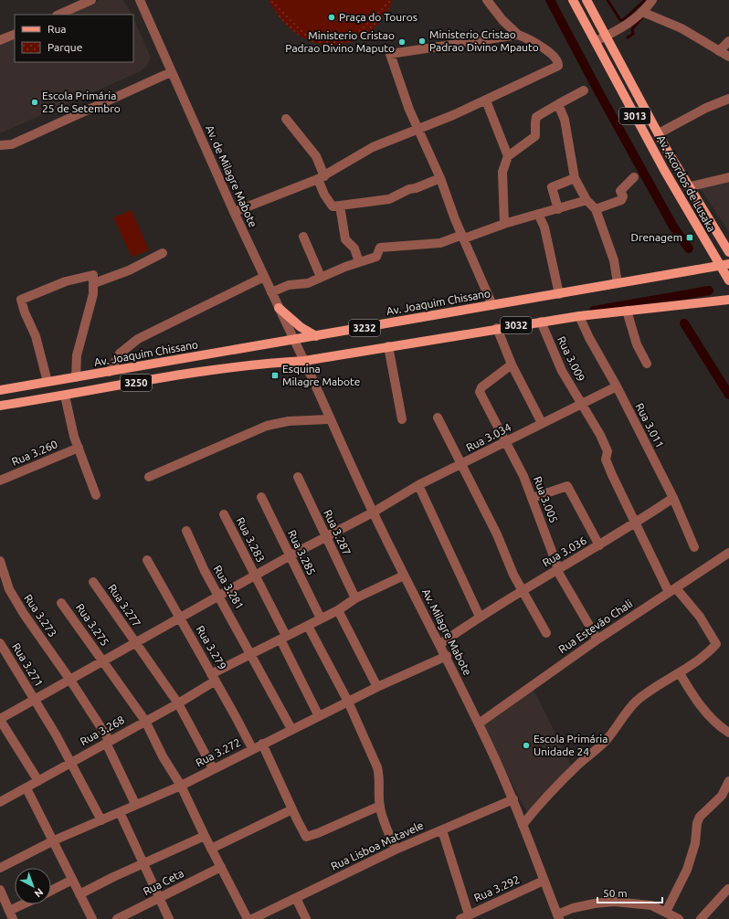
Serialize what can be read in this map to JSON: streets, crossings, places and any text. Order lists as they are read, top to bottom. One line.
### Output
{"streets":{"main road":["3013","Av. Acordos de Lusaka","Av. Joaquim Chissano","3032","3232","3250"],"street":["Av. de Milagre Mabote","Rua 3.009","Rua 3.011","Rua 3.034","Rua 3.260","Rua 3.005","Rua 3.287","Rua 3.283","Rua 3.036","Rua 3.285","Rua 3.281","Rua 3.277","Rua 3.273","Rua 3.275","Rua Estevão Chali","Av. Milagre Mabote","Rua 3.279","Rua 3.271","Rua 3.268","Rua 3.272","Rua Lisboa Matavele","Rua Ceta","Rua 3.292"]},"crossings":[["Av. de Milagre Mabote","Av. Joaquim Chissano"],["Av. de Milagre Mabote","3032"],["Av. de Milagre Mabote","3250"],["Av. de Milagre Mabote","Av. Milagre Mabote"],["Av. Acordos de Lusaka","Av. Joaquim Chissano"],["3032","Rua 3.009"],["3032","3250"],["3032","Rua 3.011"],["3032","Av. Milagre Mabote"],["Rua 3.009","Rua 3.034"],["Rua 3.009","Rua 3.036"],["3250","Av. Milagre Mabote"],["Rua 3.011","Rua 3.034"],["Rua 3.011","Rua 3.036"],["Rua 3.034","Rua 3.005"],["Rua 3.034","Rua 3.287"],["Rua 3.034","Rua 3.283"],["Rua 3.034","Rua 3.285"],["Rua 3.034","Rua 3.281"],["Rua 3.034","Rua 3.277"],["Rua 3.034","Rua 3.273"],["Rua 3.034","Rua 3.275"],["Rua 3.034","Av. Milagre Mabote"],["Rua 3.034","Rua 3.279"],["Rua 3.034","Rua 3.271"],["Rua 3.005","Rua 3.036"],["Rua 3.005","Rua Estevão Chali"],["Rua 3.287","Rua 3.268"],["Rua 3.283","Rua 3.268"],["Rua 3.283","Rua 3.272"],["Rua 3.036","Av. Milagre Mabote"],["Rua 3.285","Rua 3.268"],["Rua 3.281","Rua 3.268"],["Rua 3.281","Rua 3.272"],["Rua 3.277","Rua 3.268"],["Rua 3.277","Rua 3.272"],["Rua 3.273","Rua 3.268"],["Rua 3.273","Rua 3.272"],["Rua 3.275","Rua 3.268"],["Rua 3.275","Rua 3.272"],["Rua 3.275","Rua Ceta"],["Rua Estevão Chali","Av. Milagre Mabote"],["Av. Milagre Mabote","Rua 3.268"],["Av. Milagre Mabote","Rua 3.272"],["Av. Milagre Mabote","Rua Lisboa Matavele"],["Av. Milagre Mabote","Rua 3.292"],["Rua 3.279","Rua 3.268"],["Rua 3.279","Rua 3.272"],["Rua 3.271","Rua 3.268"],["Rua 3.271","Rua 3.272"]],"places":{"other":["Praça do Touros","Ministerio Cristao Padrao Divino Mpauto","Ministerio Cristao Padrao Divino Maputo","Escola Primária 25 de Setembro","Escola Primária Unidade 24"],"transit":["Drenagem","Esquina Milagre Mabote"]},"legend":["Rua","Parque"],"scale_bar":"50 m","north":"bottom right"}
